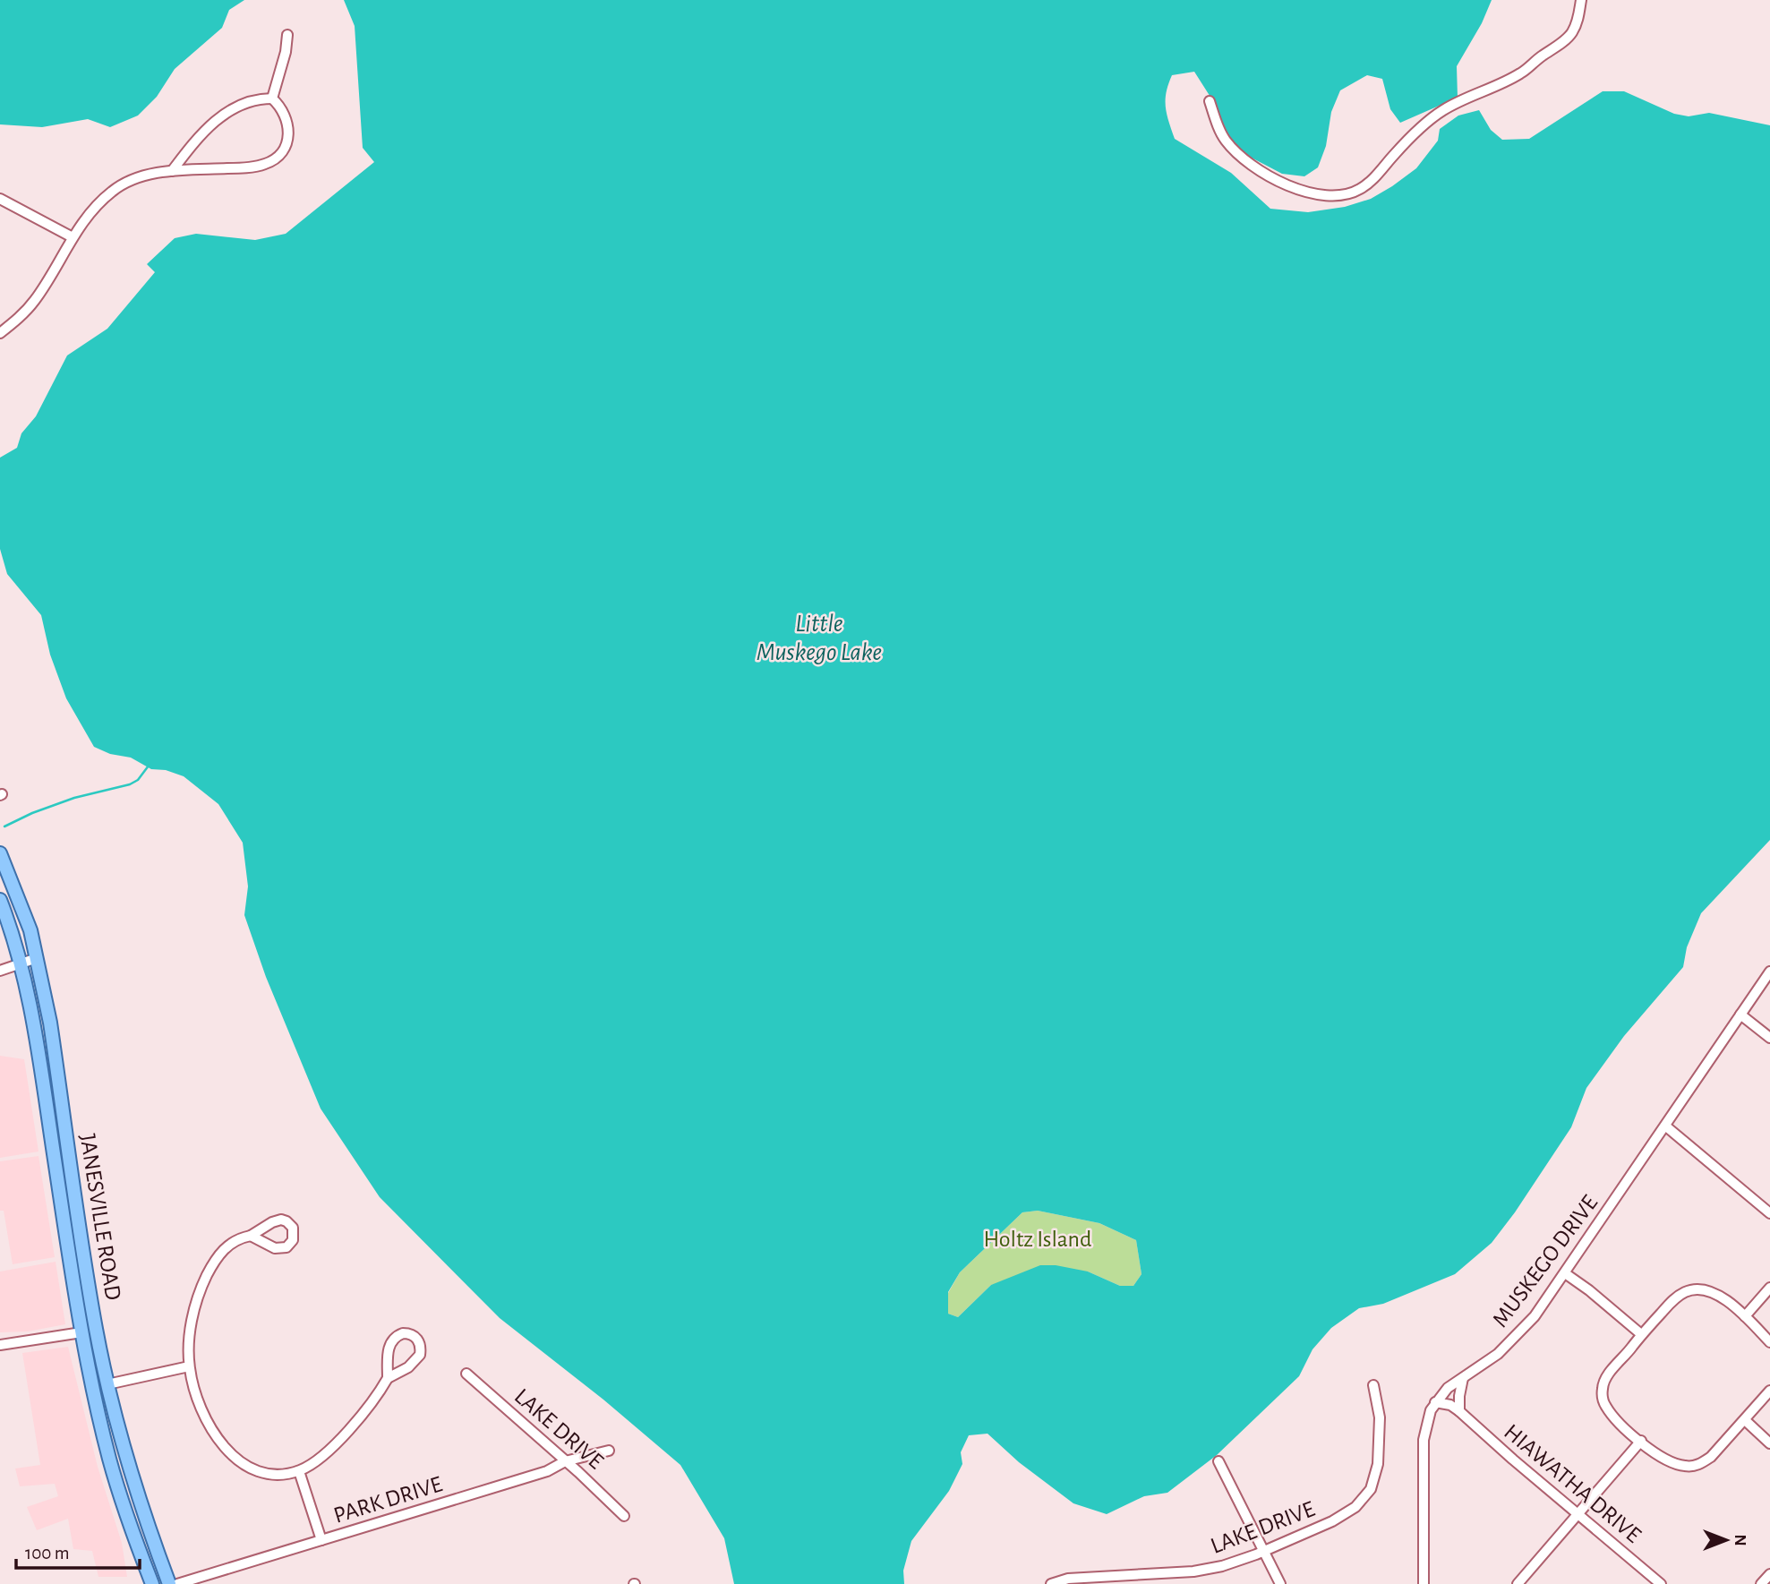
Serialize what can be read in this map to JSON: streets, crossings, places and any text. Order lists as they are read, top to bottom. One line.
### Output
{"streets":{"main road":["JANESVILLE ROAD"],"street":["MUSKEGO DRIVE","LAKE DRIVE","HIAWATHA DRIVE","PARK DRIVE"]},"crossings":[["MUSKEGO DRIVE","HIAWATHA DRIVE"],["LAKE DRIVE","PARK DRIVE"]],"water":["Little Muskego Lake"],"parks":["Holtz Island"],"scale_bar":"100 m","north":"right"}
